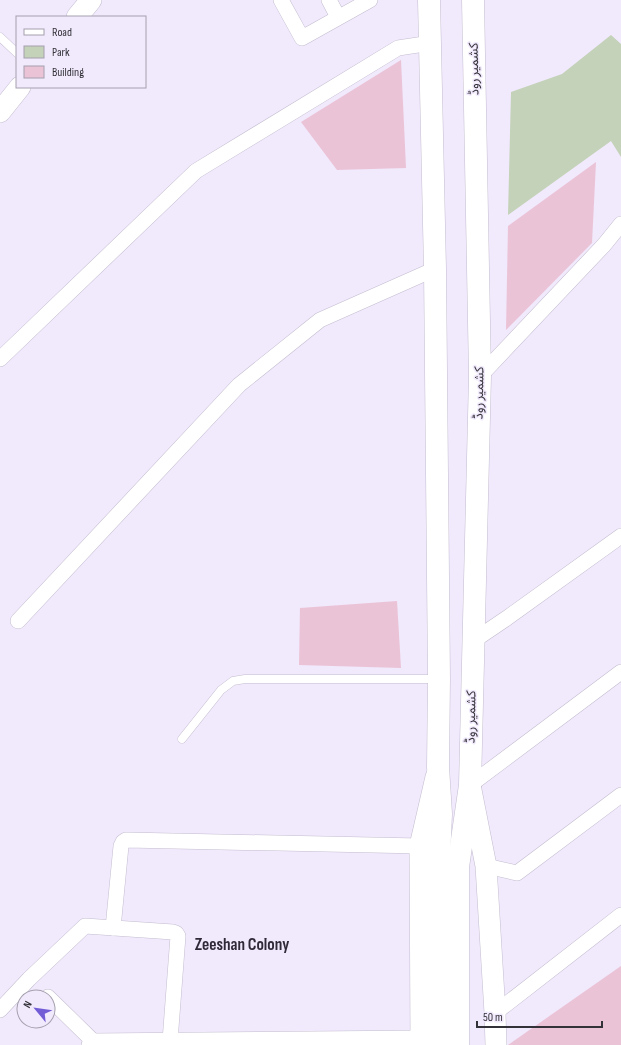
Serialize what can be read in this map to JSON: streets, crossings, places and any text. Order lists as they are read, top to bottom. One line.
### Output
{"streets":{"main road":["کشمیر روڈ"]},"districts":["Zeeshan Colony"],"legend":["Road","Park","Building"],"scale_bar":"50 m","north":"top left"}
